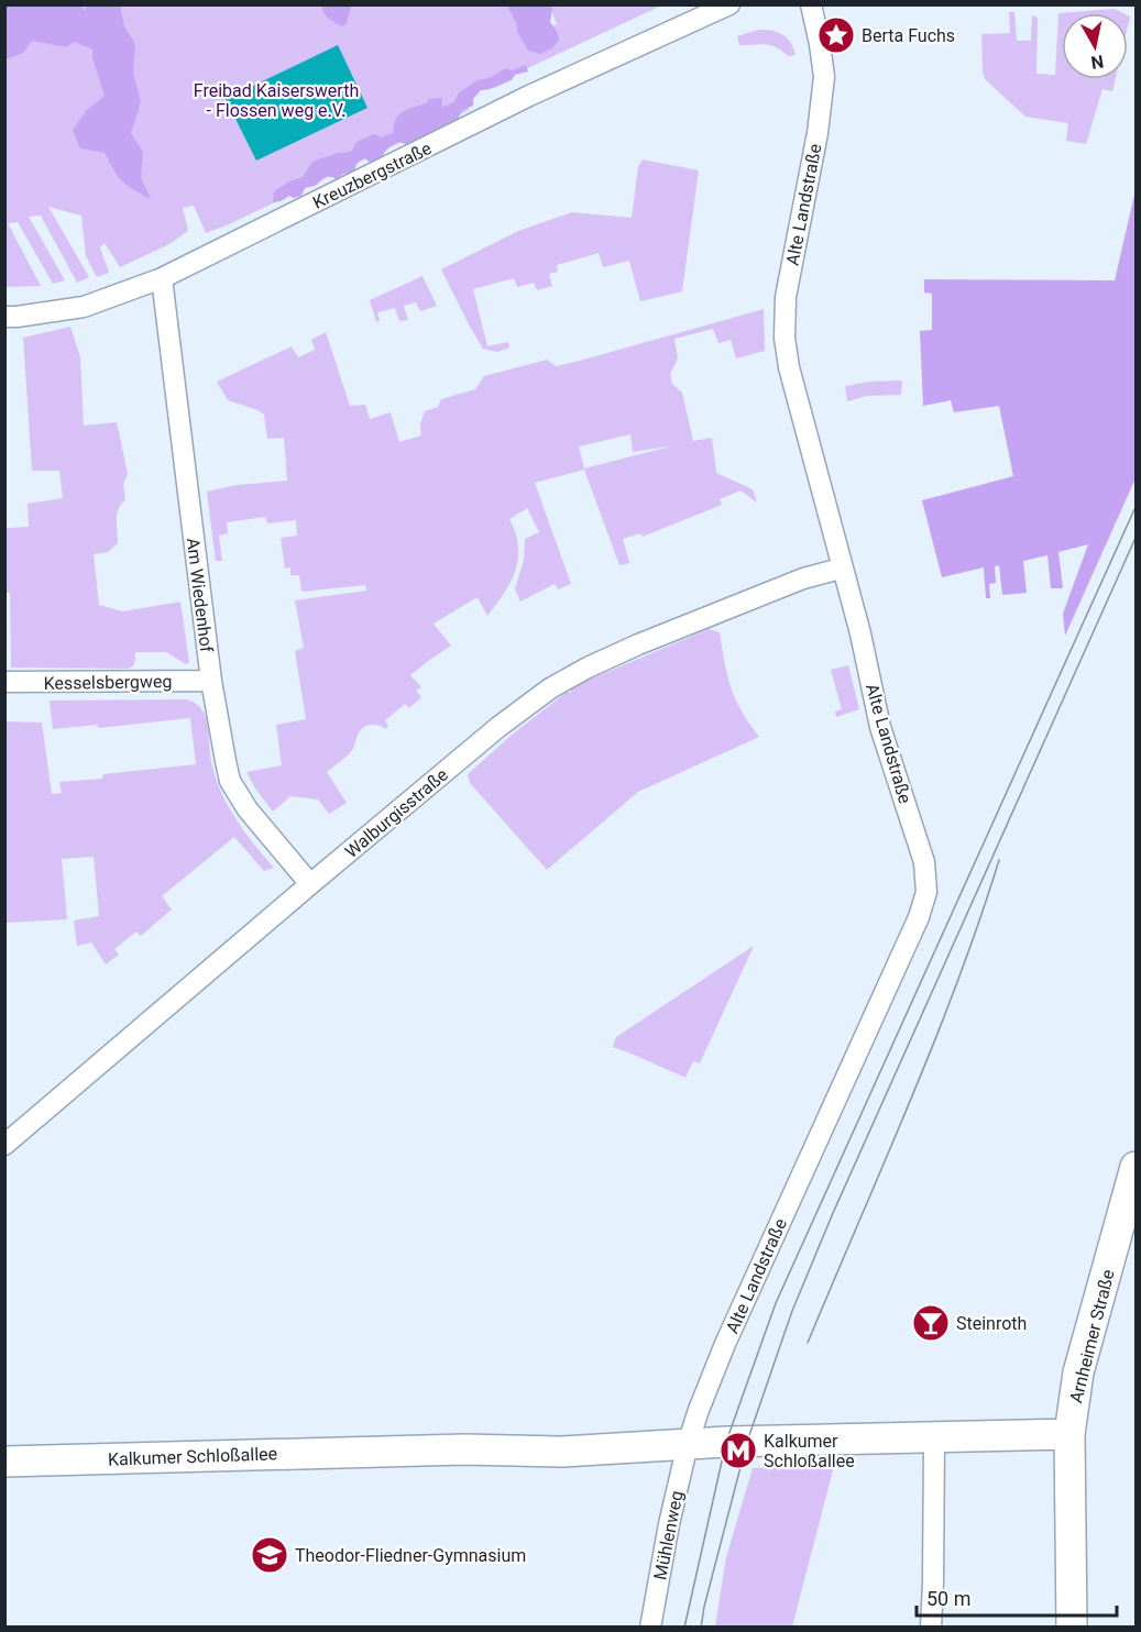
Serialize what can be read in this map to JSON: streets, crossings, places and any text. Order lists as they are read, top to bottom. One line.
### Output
{"streets":{"main road":["Arnheimer Straße","Kalkumer Schloßallee"],"street":["Kreuzbergstraße","Alte Landstraße","Am Wiedenhof","Kesselsbergweg","Walburgisstraße","Mühlenweg"]},"crossings":[["Kreuzbergstraße","Am Wiedenhof"],["Alte Landstraße","Walburgisstraße"],["Alte Landstraße","Kalkumer Schloßallee"],["Alte Landstraße","Mühlenweg"],["Am Wiedenhof","Kesselsbergweg"],["Am Wiedenhof","Walburgisstraße"],["Arnheimer Straße","Kalkumer Schloßallee"],["Kalkumer Schloßallee","Mühlenweg"]],"parks":["Freibad Kaiserswerth - Flossen weg e.V."],"places":{"place":["Berta Fuchs"],"bar":["Steinroth"],"metro station":["Kalkumer Schloßallee"],"school or university":["Theodor-Fliedner-Gymnasium"]},"scale_bar":"50 m","north":"bottom"}
